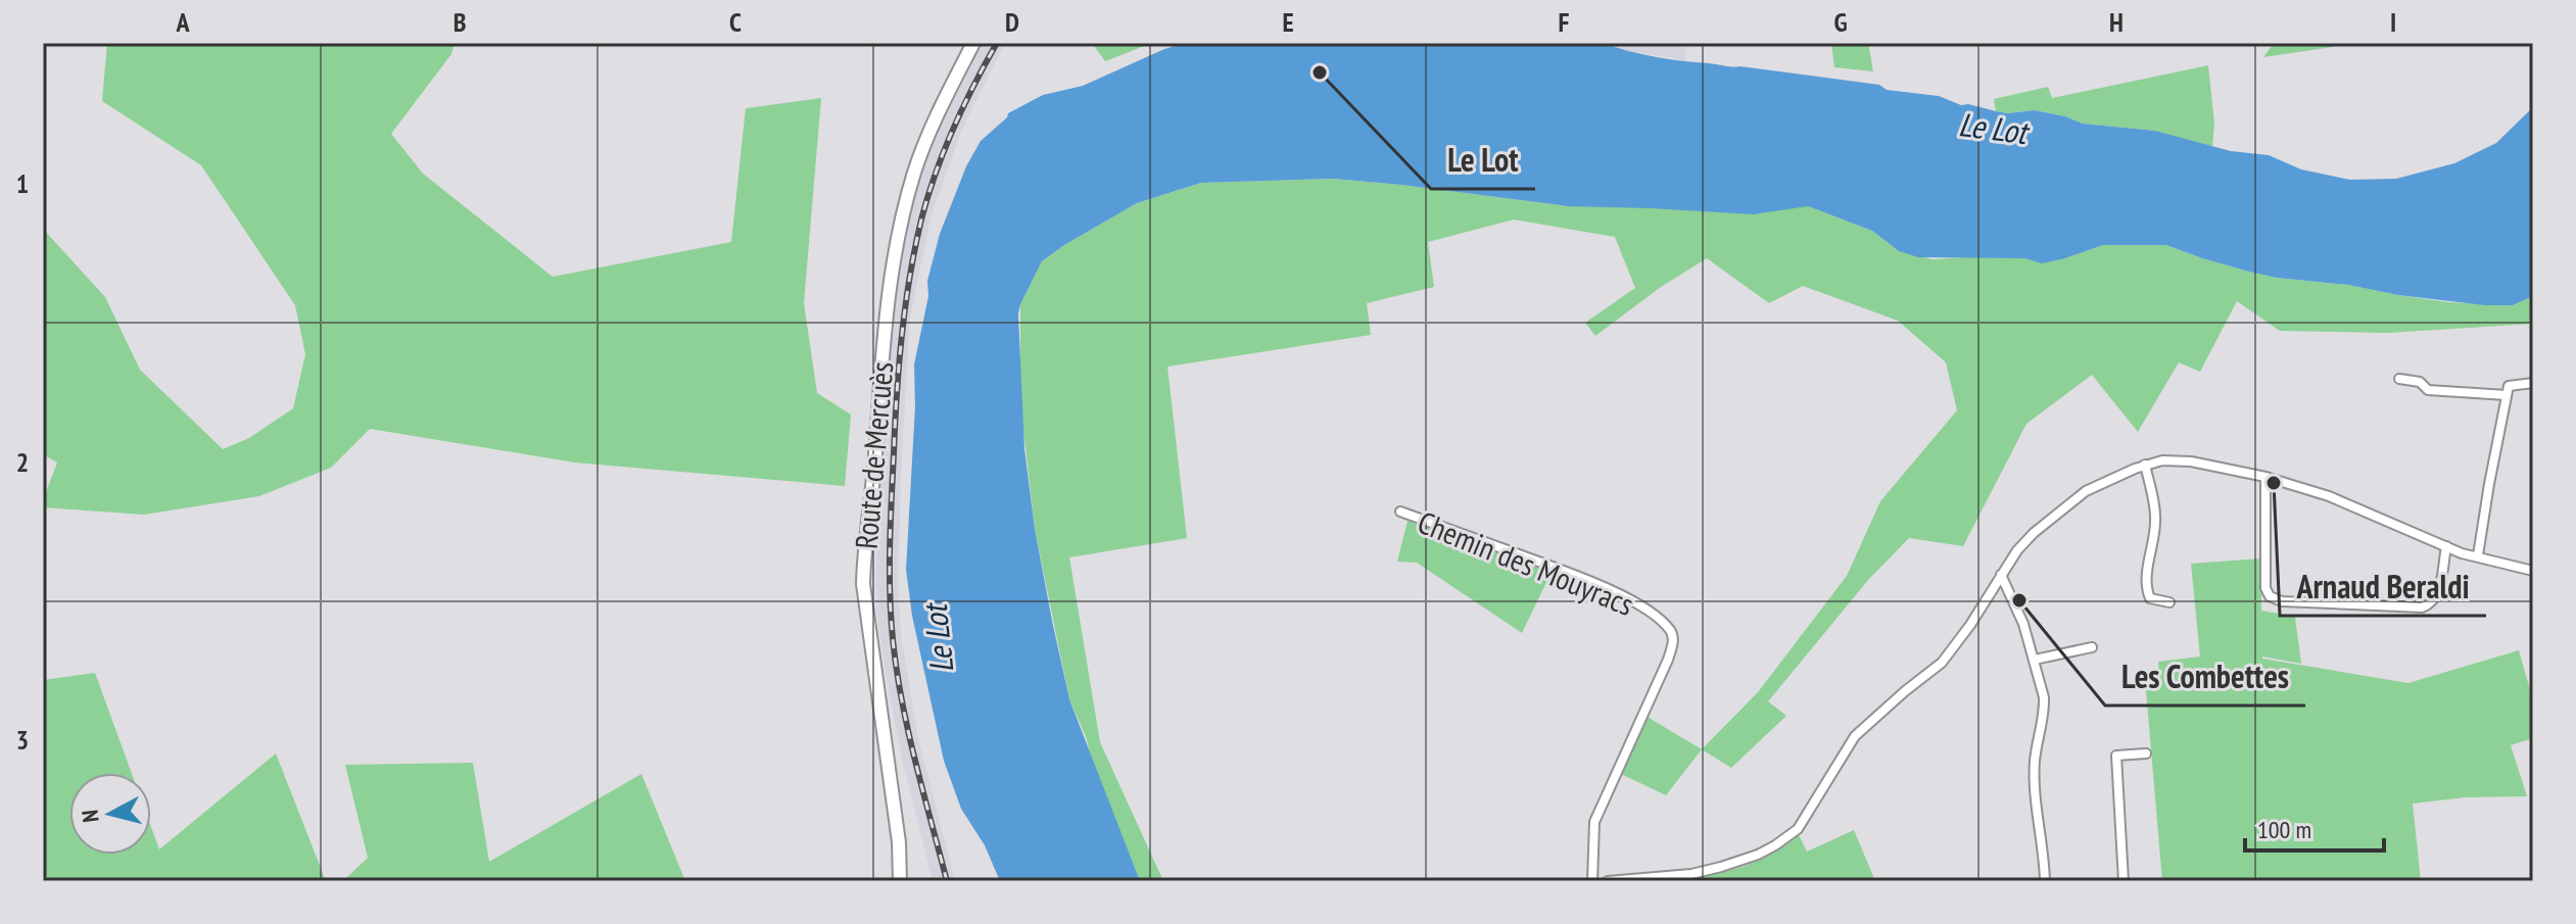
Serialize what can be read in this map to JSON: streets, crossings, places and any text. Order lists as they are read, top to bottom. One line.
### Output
{"streets":{"main road":["Route de Mercuès"],"street":["Chemin des Mouyracs"]},"water":["Le Lot"],"places":["Le Lot","Arnaud Beraldi","Les Combettes"],"scale_bar":"100 m","north":"left","grid":{"columns":["A","B","C","D","E","F","G","H","I"],"rows":["1","2","3"]}}
